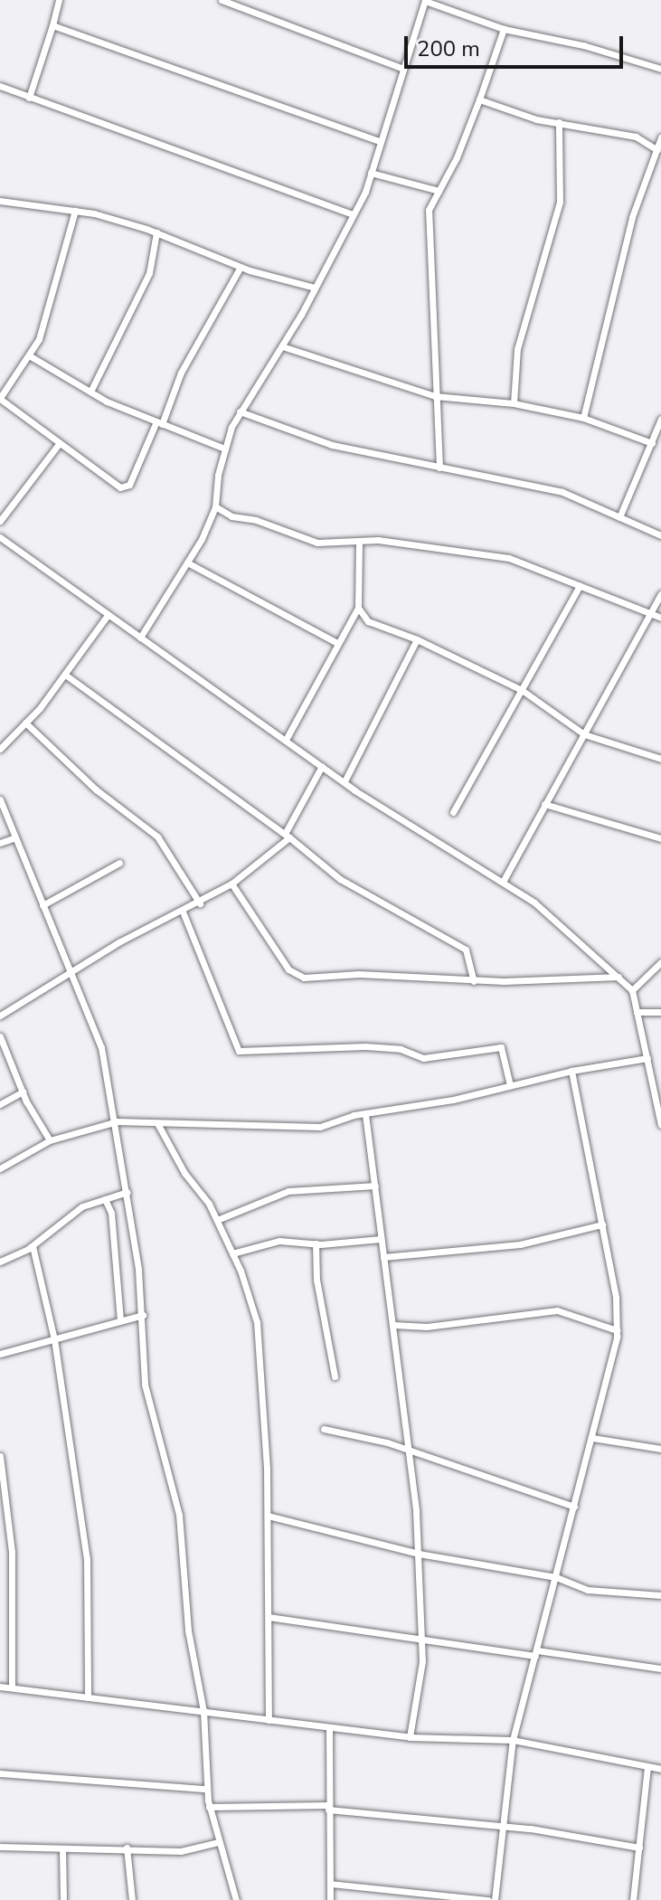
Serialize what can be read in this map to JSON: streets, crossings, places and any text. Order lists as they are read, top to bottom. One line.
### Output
{"scale_bar":"200 m"}
